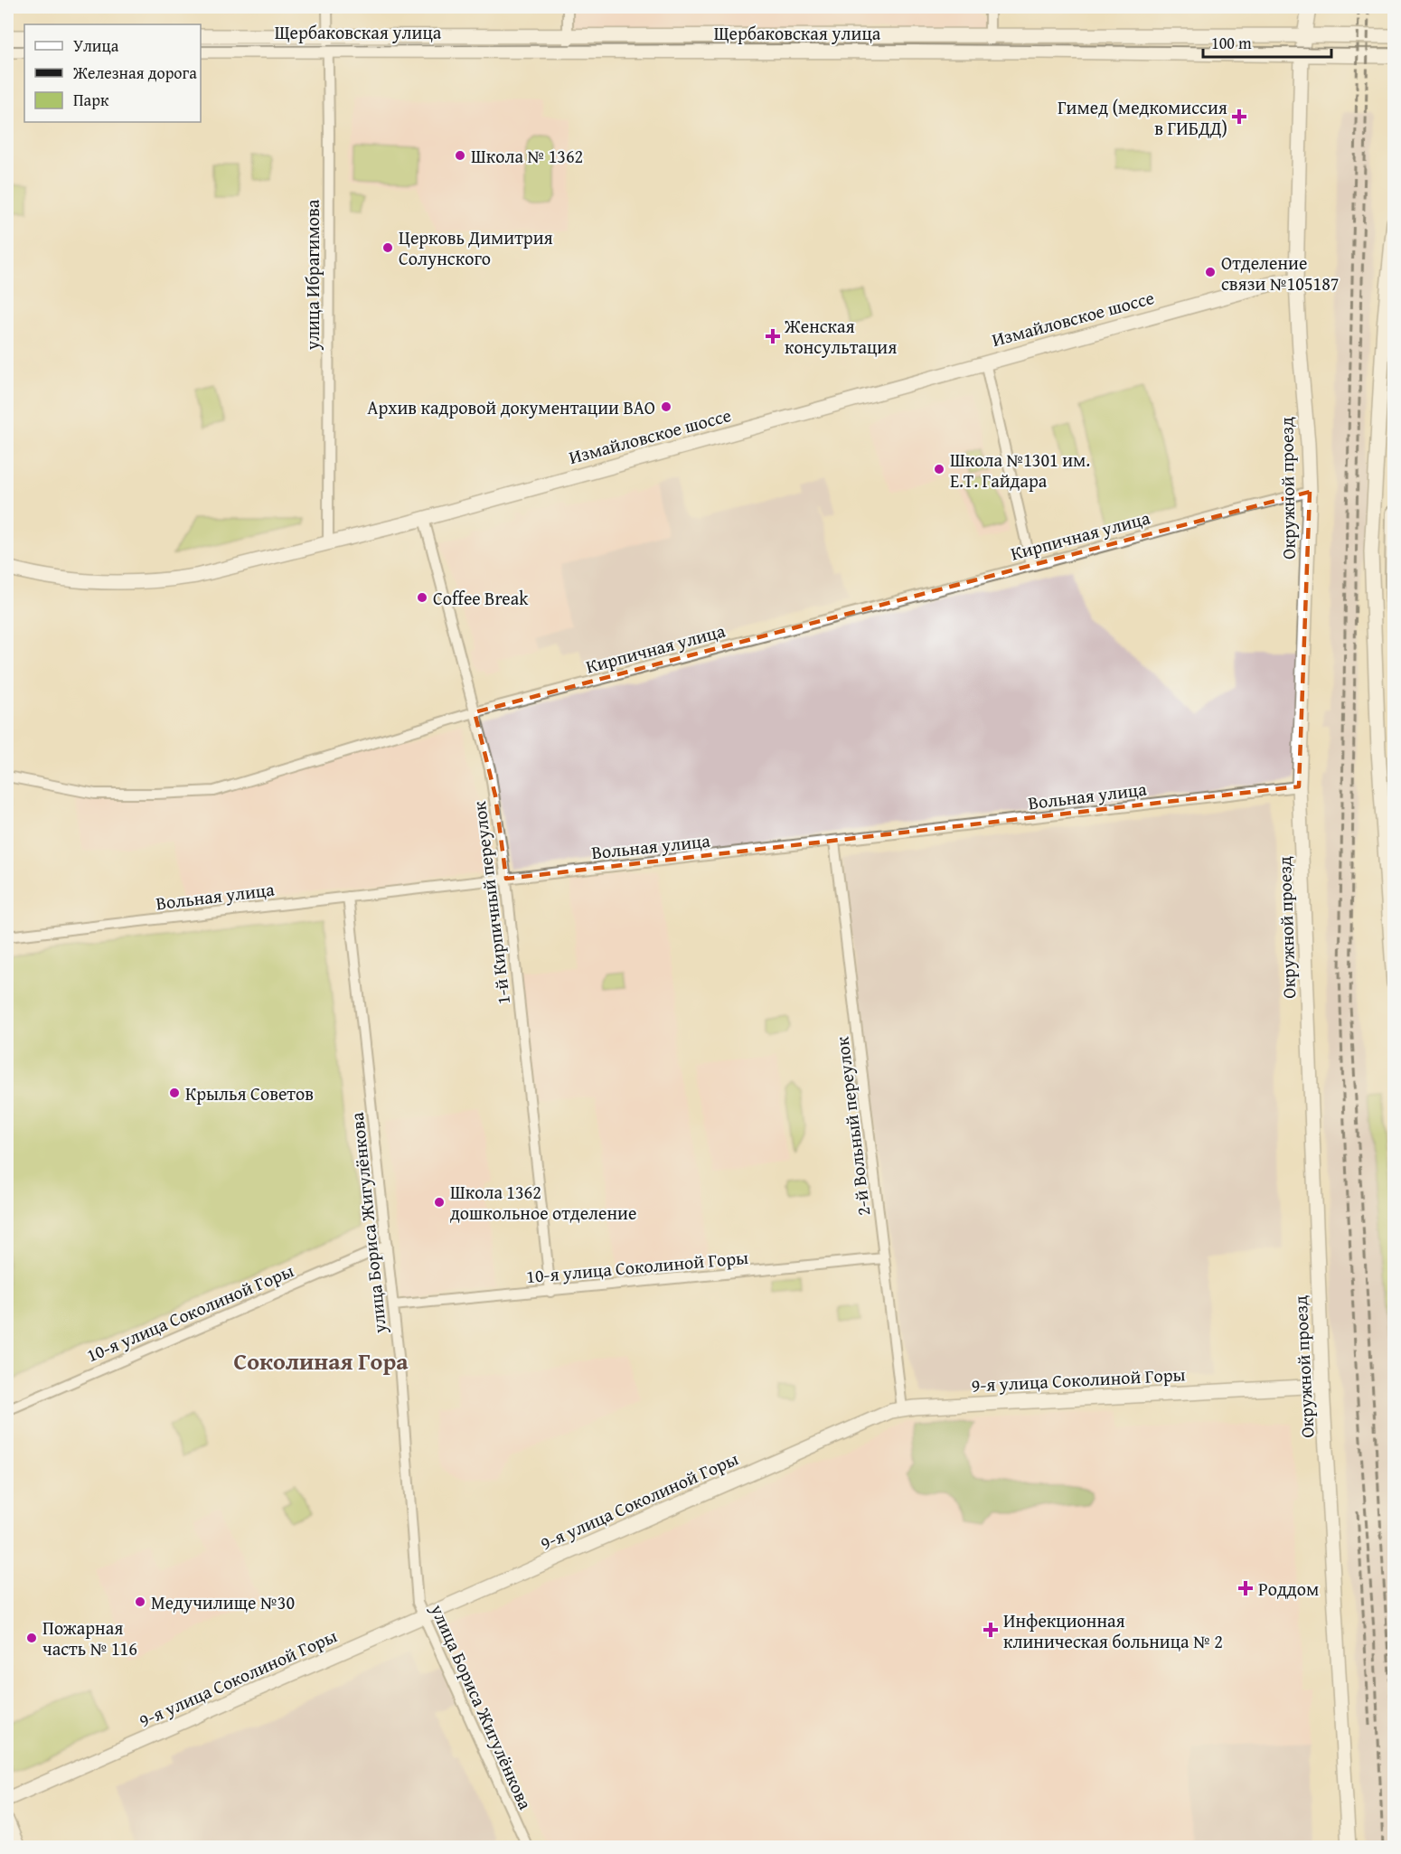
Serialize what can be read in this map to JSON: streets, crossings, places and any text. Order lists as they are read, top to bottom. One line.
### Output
{"streets":{"main road":["Щербаковская улица","Измайловское шоссе","Окружной проезд","9-я улица Соколиной Горы"],"street":["улица Ибрагимова","Кирпичная улица","Вольная улица","1-й Кирпичный переулок","2-й Вольный переулок","улица Бориса Жигулёнкова","10-я улица Соколиной Горы"]},"crossings":[["Щербаковская улица","улица Ибрагимова"],["Щербаковская улица","Окружной проезд"],["улица Ибрагимова","Измайловское шоссе"],["Измайловское шоссе","Окружной проезд"],["Измайловское шоссе","1-й Кирпичный переулок"],["Окружной проезд","Кирпичная улица"],["Окружной проезд","Вольная улица"],["Окружной проезд","9-я улица Соколиной Горы"],["Кирпичная улица","1-й Кирпичный переулок"],["Вольная улица","1-й Кирпичный переулок"],["Вольная улица","2-й Вольный переулок"],["Вольная улица","улица Бориса Жигулёнкова"],["1-й Кирпичный переулок","10-я улица Соколиной Горы"],["2-й Вольный переулок","10-я улица Соколиной Горы"],["2-й Вольный переулок","9-я улица Соколиной Горы"],["улица Бориса Жигулёнкова","10-я улица Соколиной Горы"],["улица Бориса Жигулёнкова","9-я улица Соколиной Горы"]],"districts":["Соколиная Гора"],"places":{"health":["Гимед (медкомиссия в ГИБДД)","Женская консультация","Роддом","Инфекционная клиническая больница № 2"],"other":["Школа № 1362","Церковь Димитрия Солунского","Отделение связи №105187","Архив кадровой документации ВАО","Школа №1301 им. Е.Т. Гайдара","Coffee Break","Крылья Советов","Школа 1362 дошкольное отделение","Медучилище №30","Пожарная часть № 116"]},"legend":["Улица","Железная дорога","Парк"],"scale_bar":"100 m"}
